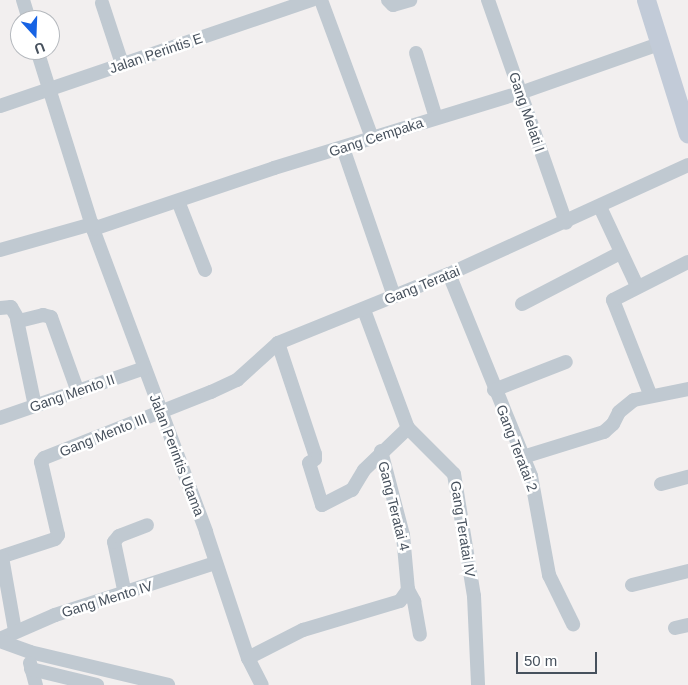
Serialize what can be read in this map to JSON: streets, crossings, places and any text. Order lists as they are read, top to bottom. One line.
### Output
{"streets":{"street":["Jalan Perintis E","Gang Melati I","Gang Cempaka","Gang Teratai","Gang Mento II","Gang Mento III","Gang Teratai 2","Jalan Perintis Utama","Gang Teratai 4","Gang Teratai IV","Gang Mento IV"]},"crossings":[["Jalan Perintis E","Jalan Perintis Utama"],["Gang Melati I","Gang Cempaka"],["Gang Melati I","Gang Teratai"],["Gang Cempaka","Jalan Perintis Utama"],["Gang Teratai","Gang Mento III"],["Gang Teratai","Gang Teratai 2"],["Gang Teratai","Jalan Perintis Utama"],["Gang Teratai","Gang Teratai IV"],["Gang Mento II","Jalan Perintis Utama"],["Gang Mento III","Jalan Perintis Utama"],["Jalan Perintis Utama","Gang Mento IV"]],"scale_bar":"50 m","north":"bottom"}
